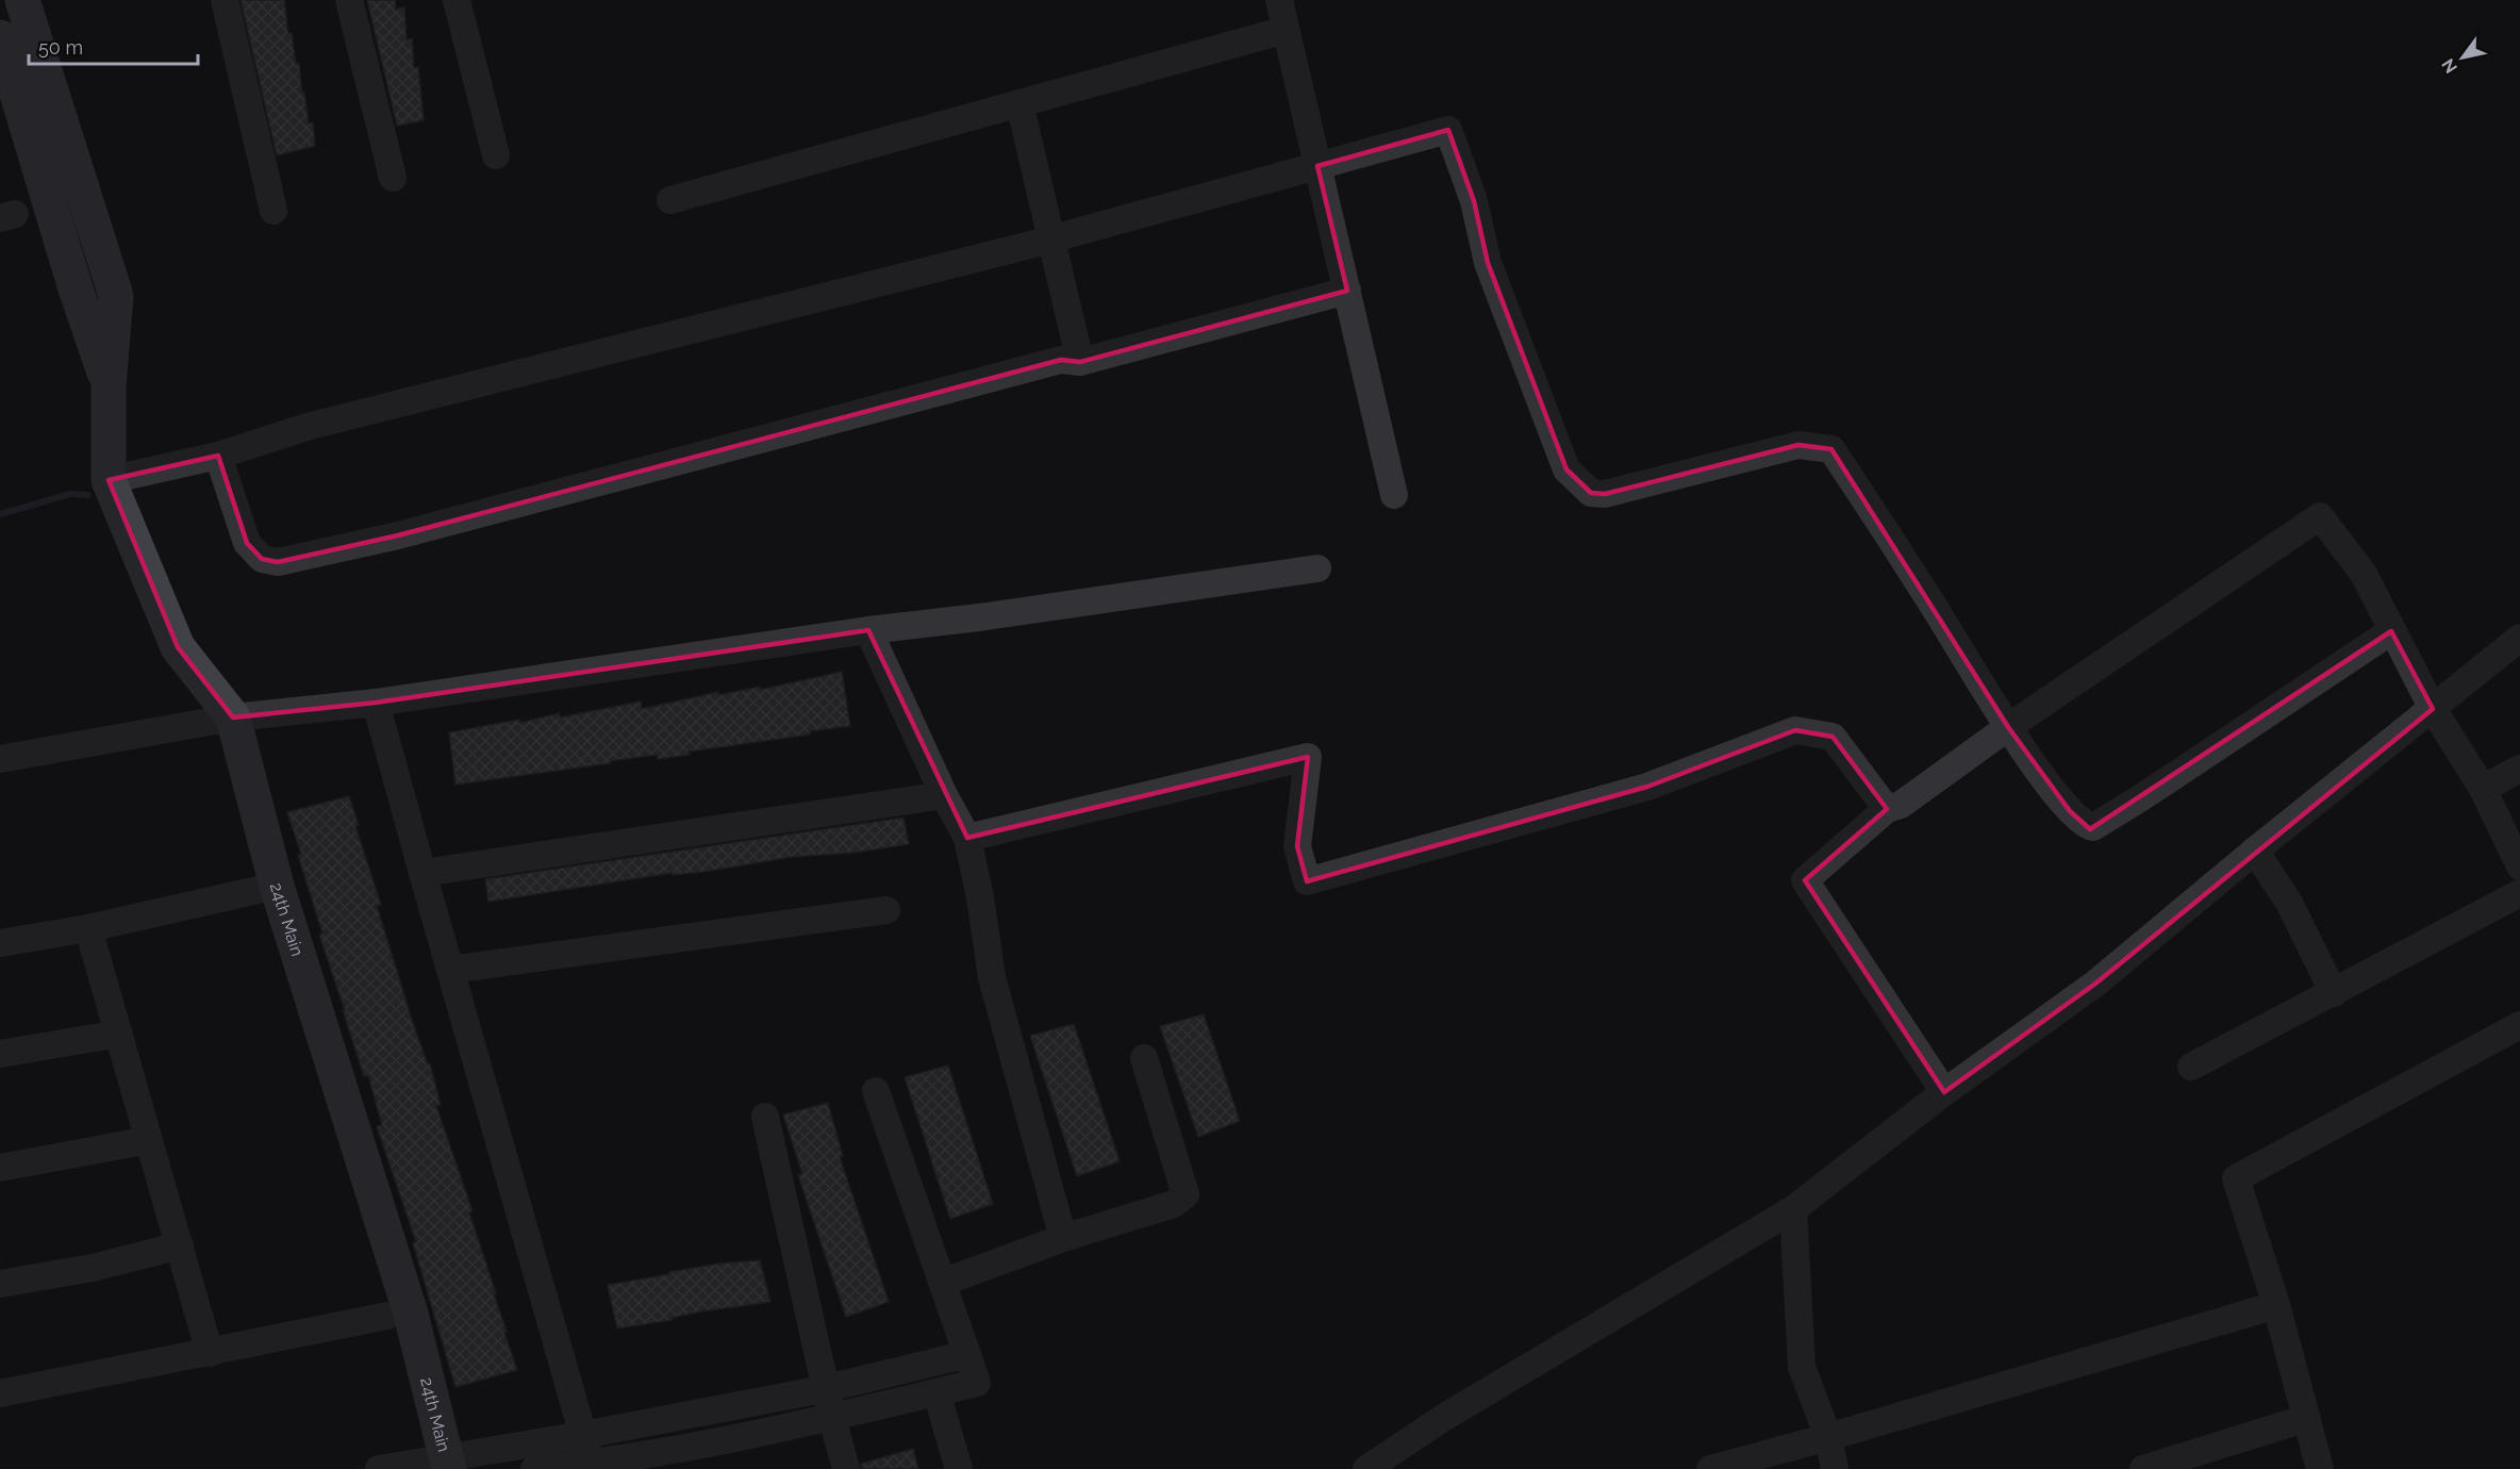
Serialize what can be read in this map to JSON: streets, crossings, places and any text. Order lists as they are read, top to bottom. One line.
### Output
{"streets":{"street":["24th Main"]},"scale_bar":"50 m","north":"bottom left"}
